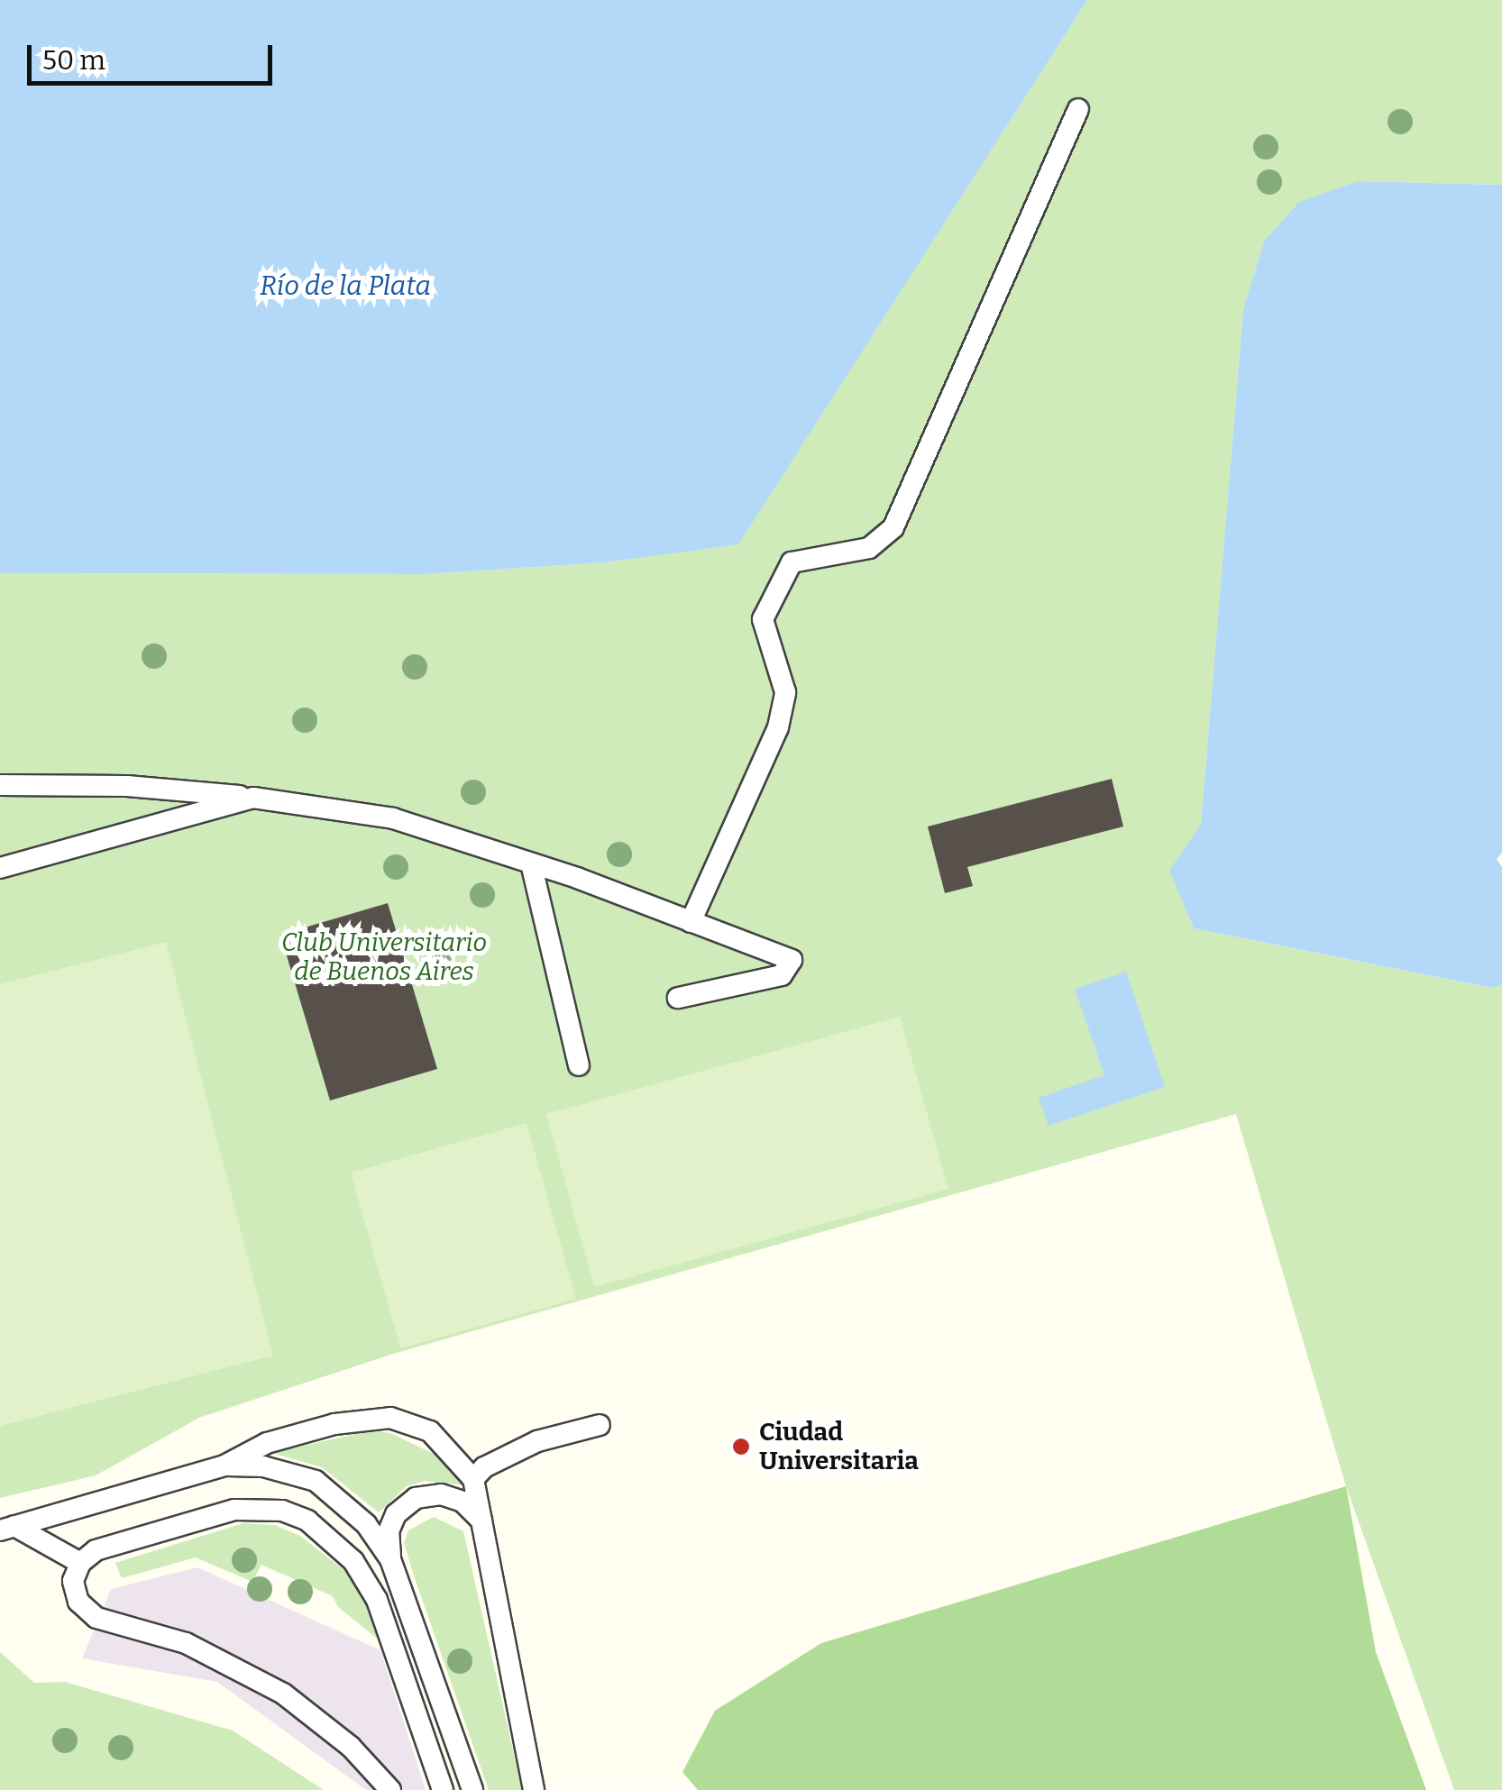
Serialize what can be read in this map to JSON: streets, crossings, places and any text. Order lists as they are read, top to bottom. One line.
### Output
{"water":["Río de la Plata"],"parks":["Club Universitario de Buenos Aires"],"places":["Ciudad Universitaria"],"scale_bar":"50 m"}
